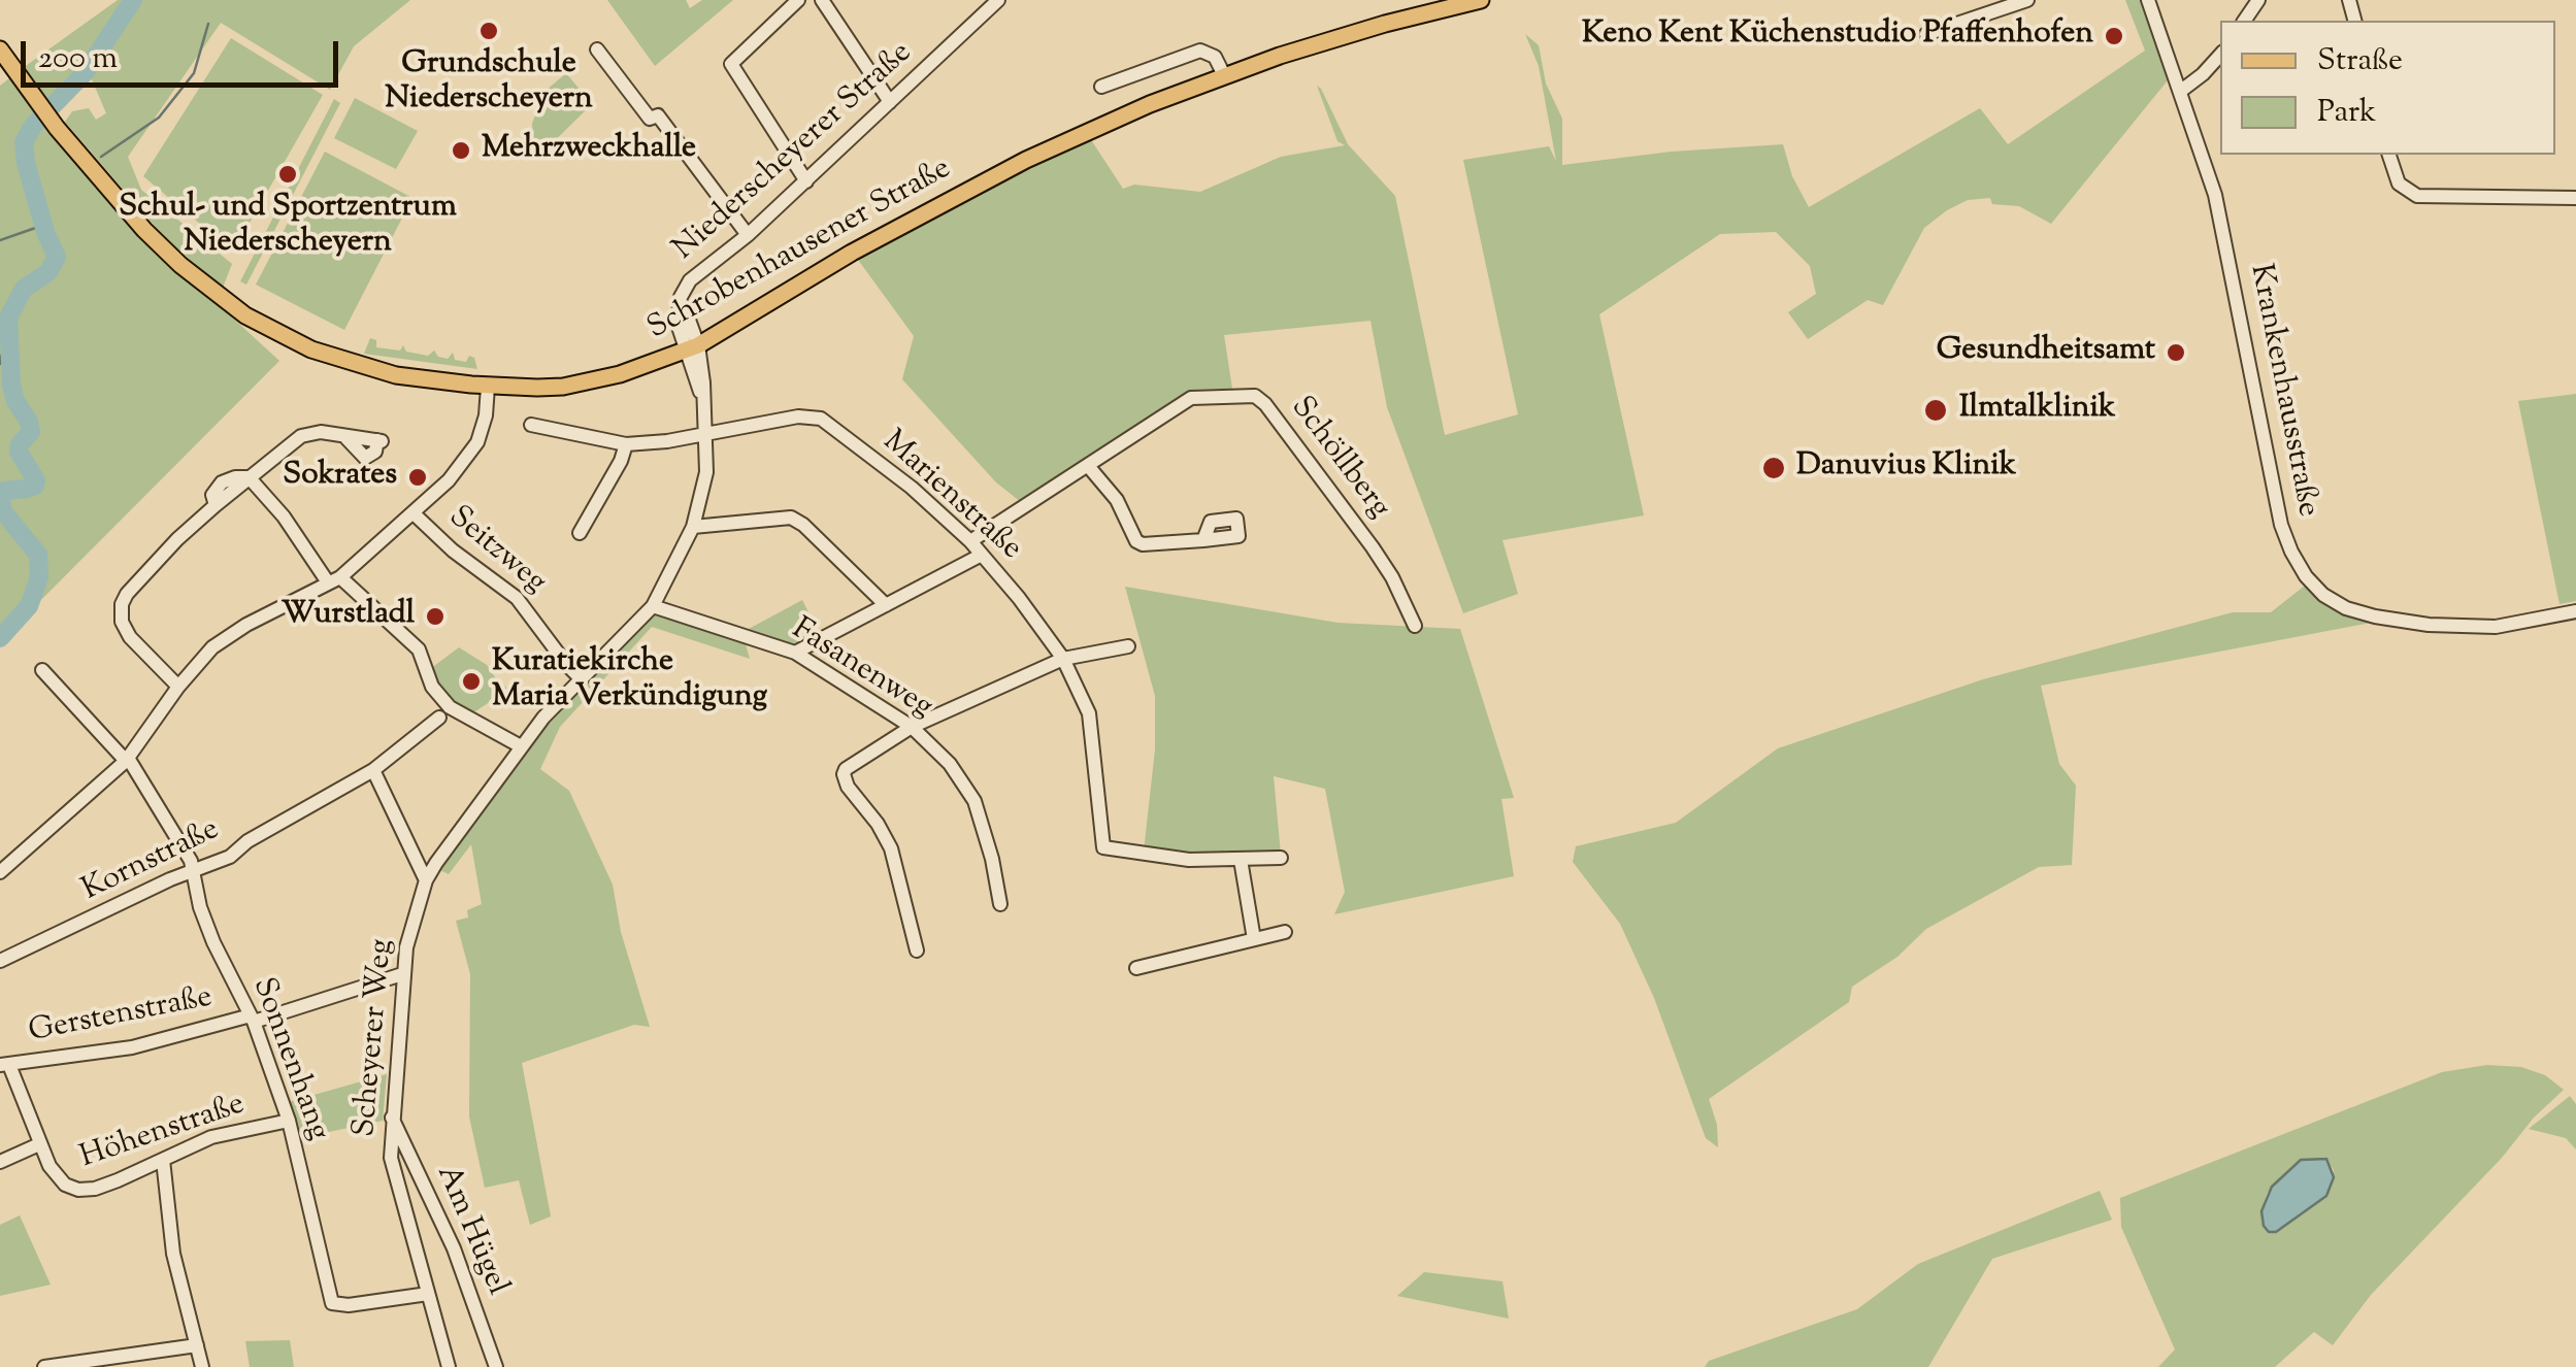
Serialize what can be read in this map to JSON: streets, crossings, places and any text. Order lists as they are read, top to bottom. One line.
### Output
{"streets":{"main road":["Schrobenhausener Straße"],"street":["Niederscheyerer Straße","Krankenhausstraße","Schöllberg","Marienstraße","Seitzweg","Fasanenweg","Kornstraße","Gerstenstraße","Scheyerer Weg","Sonnenhang","Höhenstraße","Am Hügel"]},"crossings":[["Niederscheyerer Straße","Schrobenhausener Straße"],["Niederscheyerer Straße","Marienstraße"],["Niederscheyerer Straße","Fasanenweg"],["Niederscheyerer Straße","Scheyerer Weg"],["Schöllberg","Marienstraße"],["Seitzweg","Scheyerer Weg"],["Fasanenweg","Scheyerer Weg"],["Kornstraße","Sonnenhang"],["Gerstenstraße","Scheyerer Weg"],["Gerstenstraße","Sonnenhang"],["Gerstenstraße","Höhenstraße"],["Scheyerer Weg","Sonnenhang"],["Scheyerer Weg","Am Hügel"],["Sonnenhang","Höhenstraße"]],"places":["Grundschule Niederscheyern","Keno Kent Küchenstudio Pfaffenhofen","Mehrzweckhalle","Schul- und Sportzentrum Niederscheyern","Gesundheitsamt","Ilmtalklinik","Danuvius Klinik","Sokrates","Wurstladl","Kuratiekirche Maria Verkündigung"],"legend":["Straße","Park"],"scale_bar":"200 m"}
